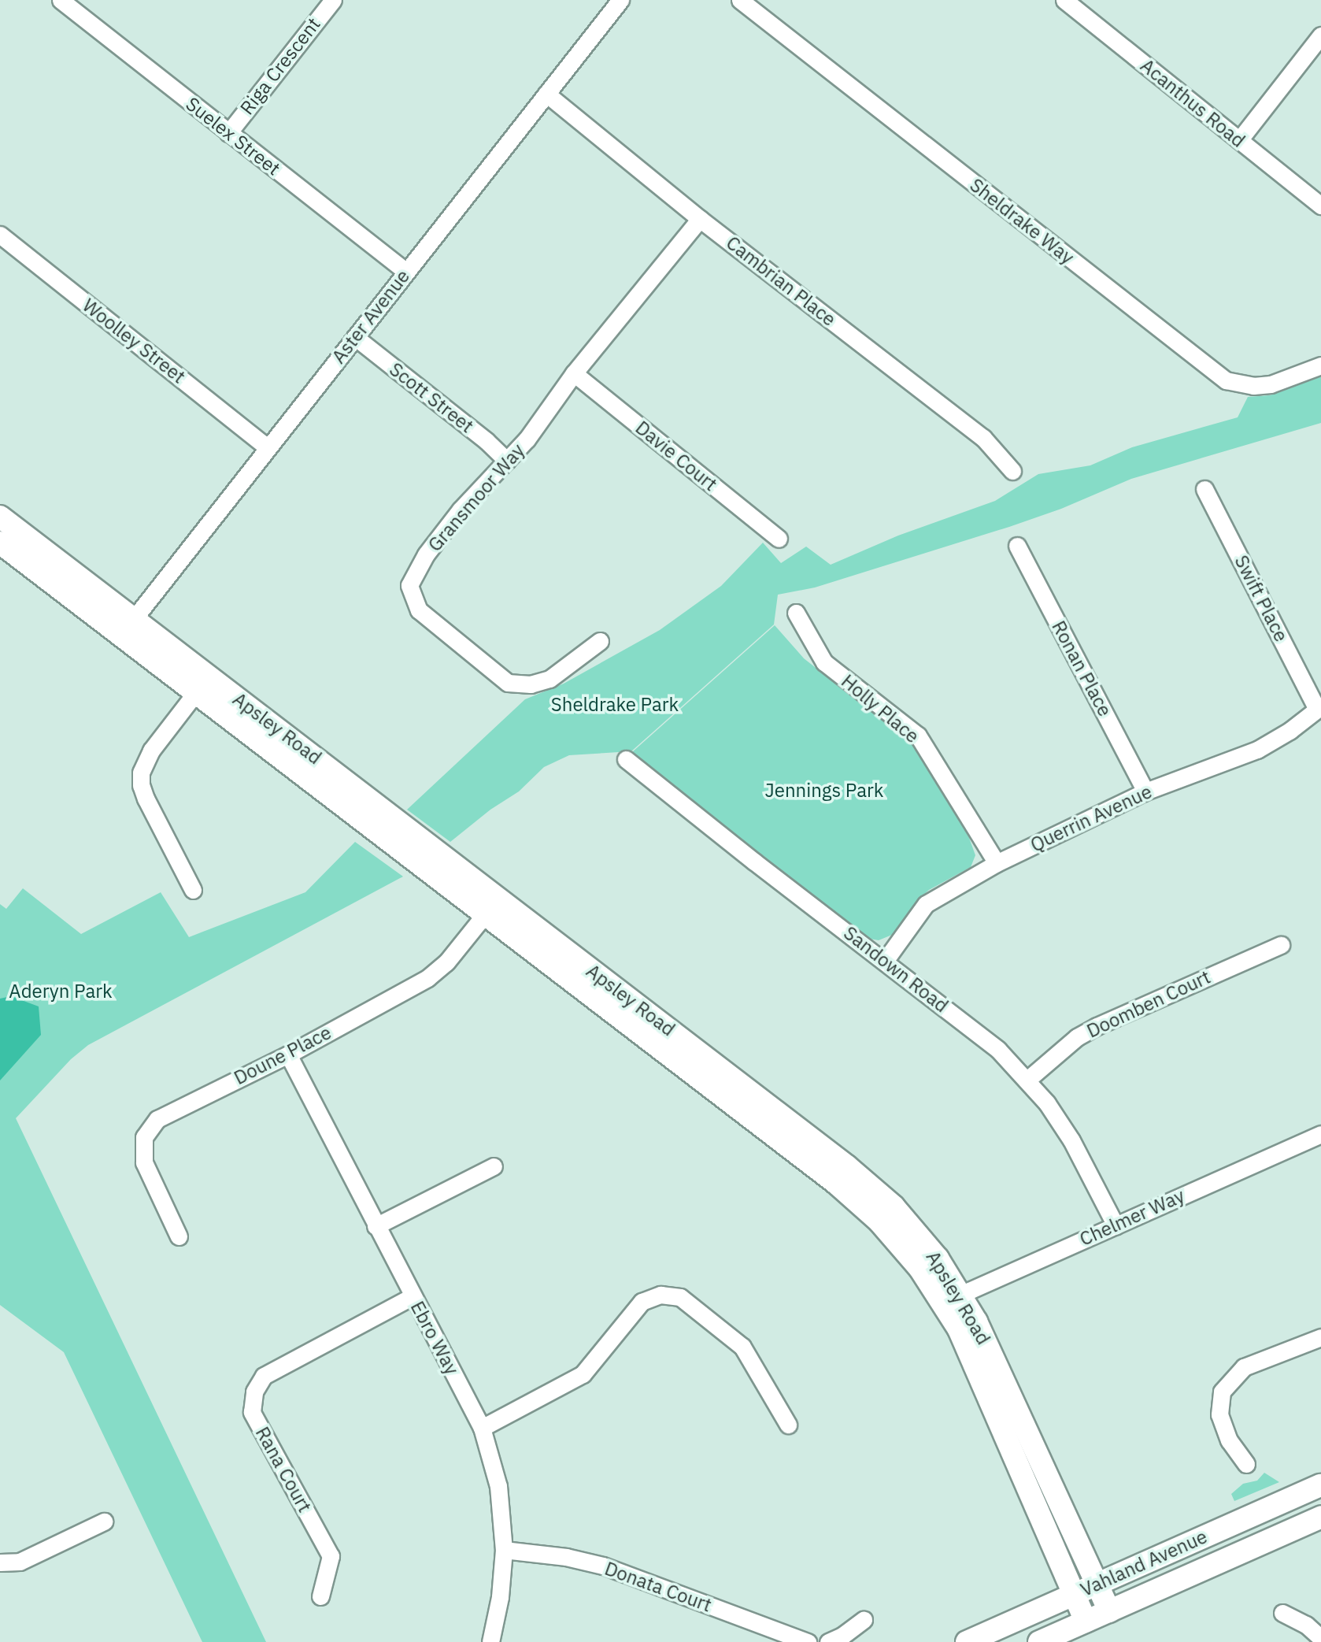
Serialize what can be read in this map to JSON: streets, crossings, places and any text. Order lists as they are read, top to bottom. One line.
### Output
{"streets":{"main road":["Apsley Road","Vahland Avenue"],"street":["Riga Crescent","Acanthus Road","Suelex Street","Sheldrake Way","Cambrian Place","Aster Avenue","Woolley Street","Scott Street","Davie Court","Gransmoor Way","Swift Place","Ronan Place","Holly Place","Querrin Avenue","Sandown Road","Doomben Court","Doune Place","Chelmer Way","Ebro Way","Rana Court","Donata Court"]},"crossings":[["Riga Crescent","Suelex Street"],["Suelex Street","Aster Avenue"],["Cambrian Place","Aster Avenue"],["Cambrian Place","Gransmoor Way"],["Aster Avenue","Woolley Street"],["Aster Avenue","Scott Street"],["Aster Avenue","Apsley Road"],["Scott Street","Gransmoor Way"],["Davie Court","Gransmoor Way"],["Swift Place","Querrin Avenue"],["Ronan Place","Querrin Avenue"],["Holly Place","Querrin Avenue"],["Apsley Road","Doune Place"],["Apsley Road","Chelmer Way"],["Apsley Road","Vahland Avenue"],["Querrin Avenue","Sandown Road"],["Sandown Road","Doomben Court"],["Sandown Road","Chelmer Way"],["Doune Place","Ebro Way"],["Ebro Way","Rana Court"],["Ebro Way","Donata Court"]],"parks":["Sheldrake Park","Jennings Park","Aderyn Park"]}
